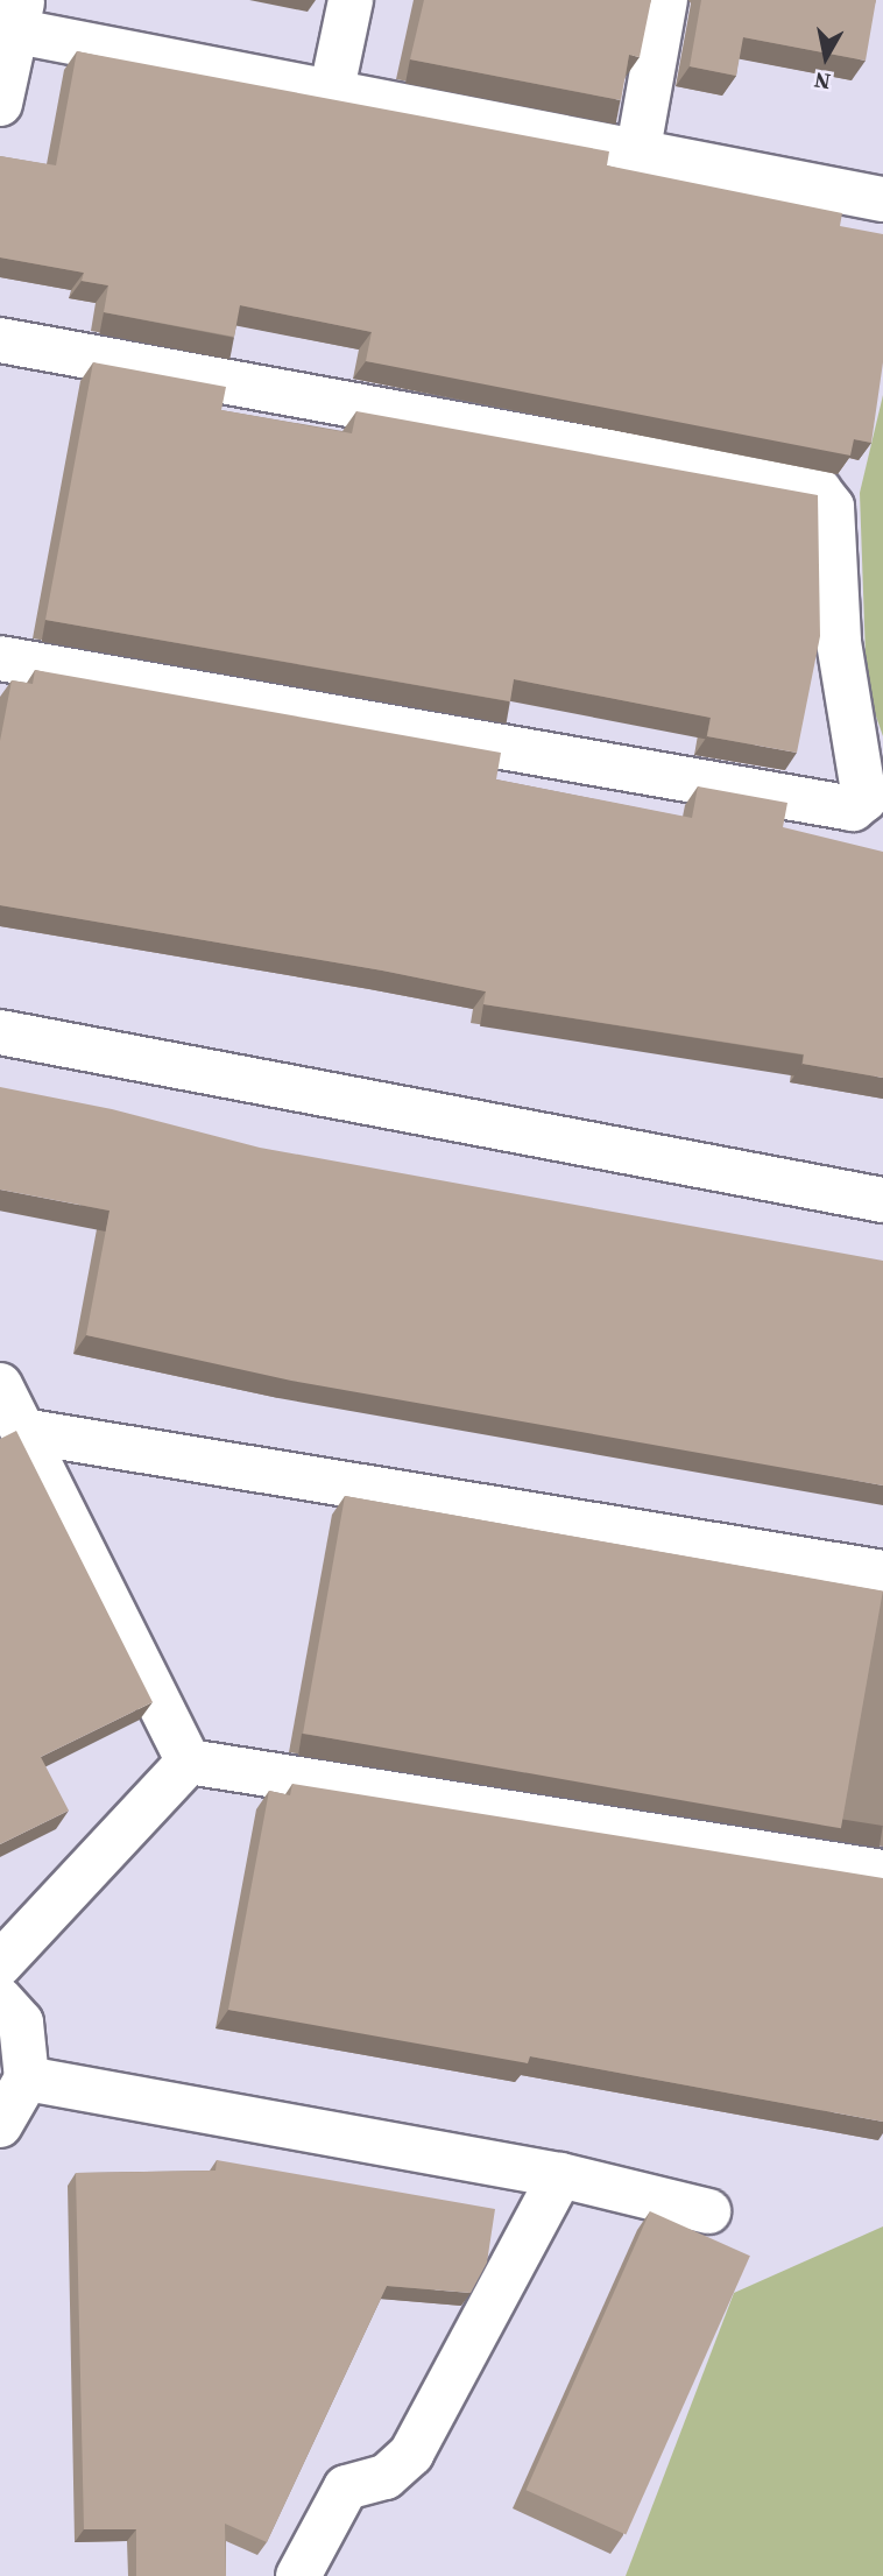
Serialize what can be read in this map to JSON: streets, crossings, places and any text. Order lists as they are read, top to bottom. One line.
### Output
{"north":"bottom"}
